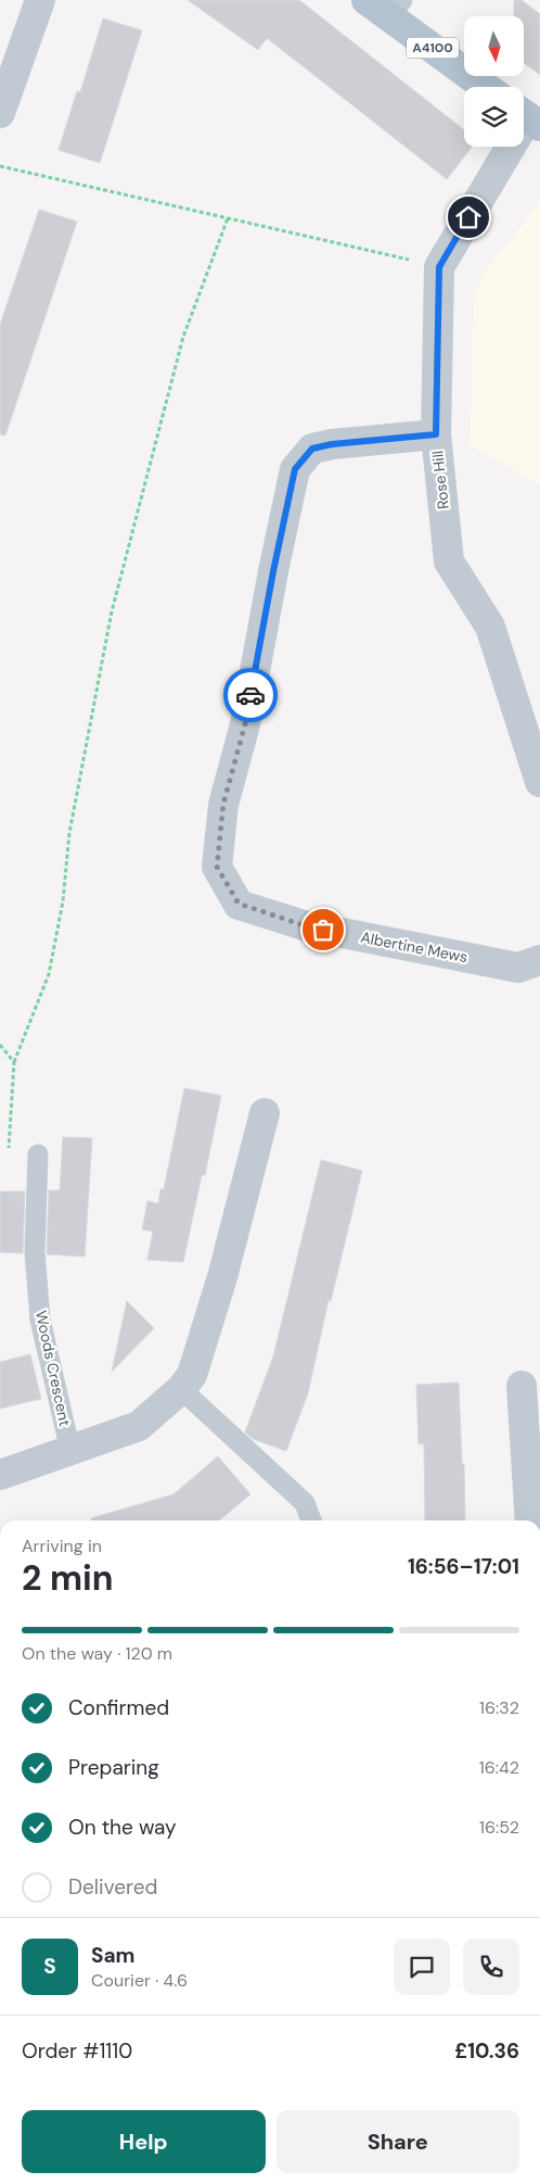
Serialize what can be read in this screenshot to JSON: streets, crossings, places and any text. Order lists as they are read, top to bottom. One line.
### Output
{"streets":{"main road":["A4100"],"street":["Rose Hill","Albertine Mews"],"lane":["Woods Crescent"]},"crossings":[["Rose Hill","Albertine Mews"]],"north":"bottom","page":{"heading":["2 min","Arriving in","16:56–17:01"],"panel":["Sam","Courier · 4.6","Order #1110","£10.36"],"bar":"On the way · 120 m","list":[["Confirmed","16:32"],["Preparing","16:42"],["On the way","16:52"],"Delivered"],"round":"S","buttons":["Help","Share"]}}
